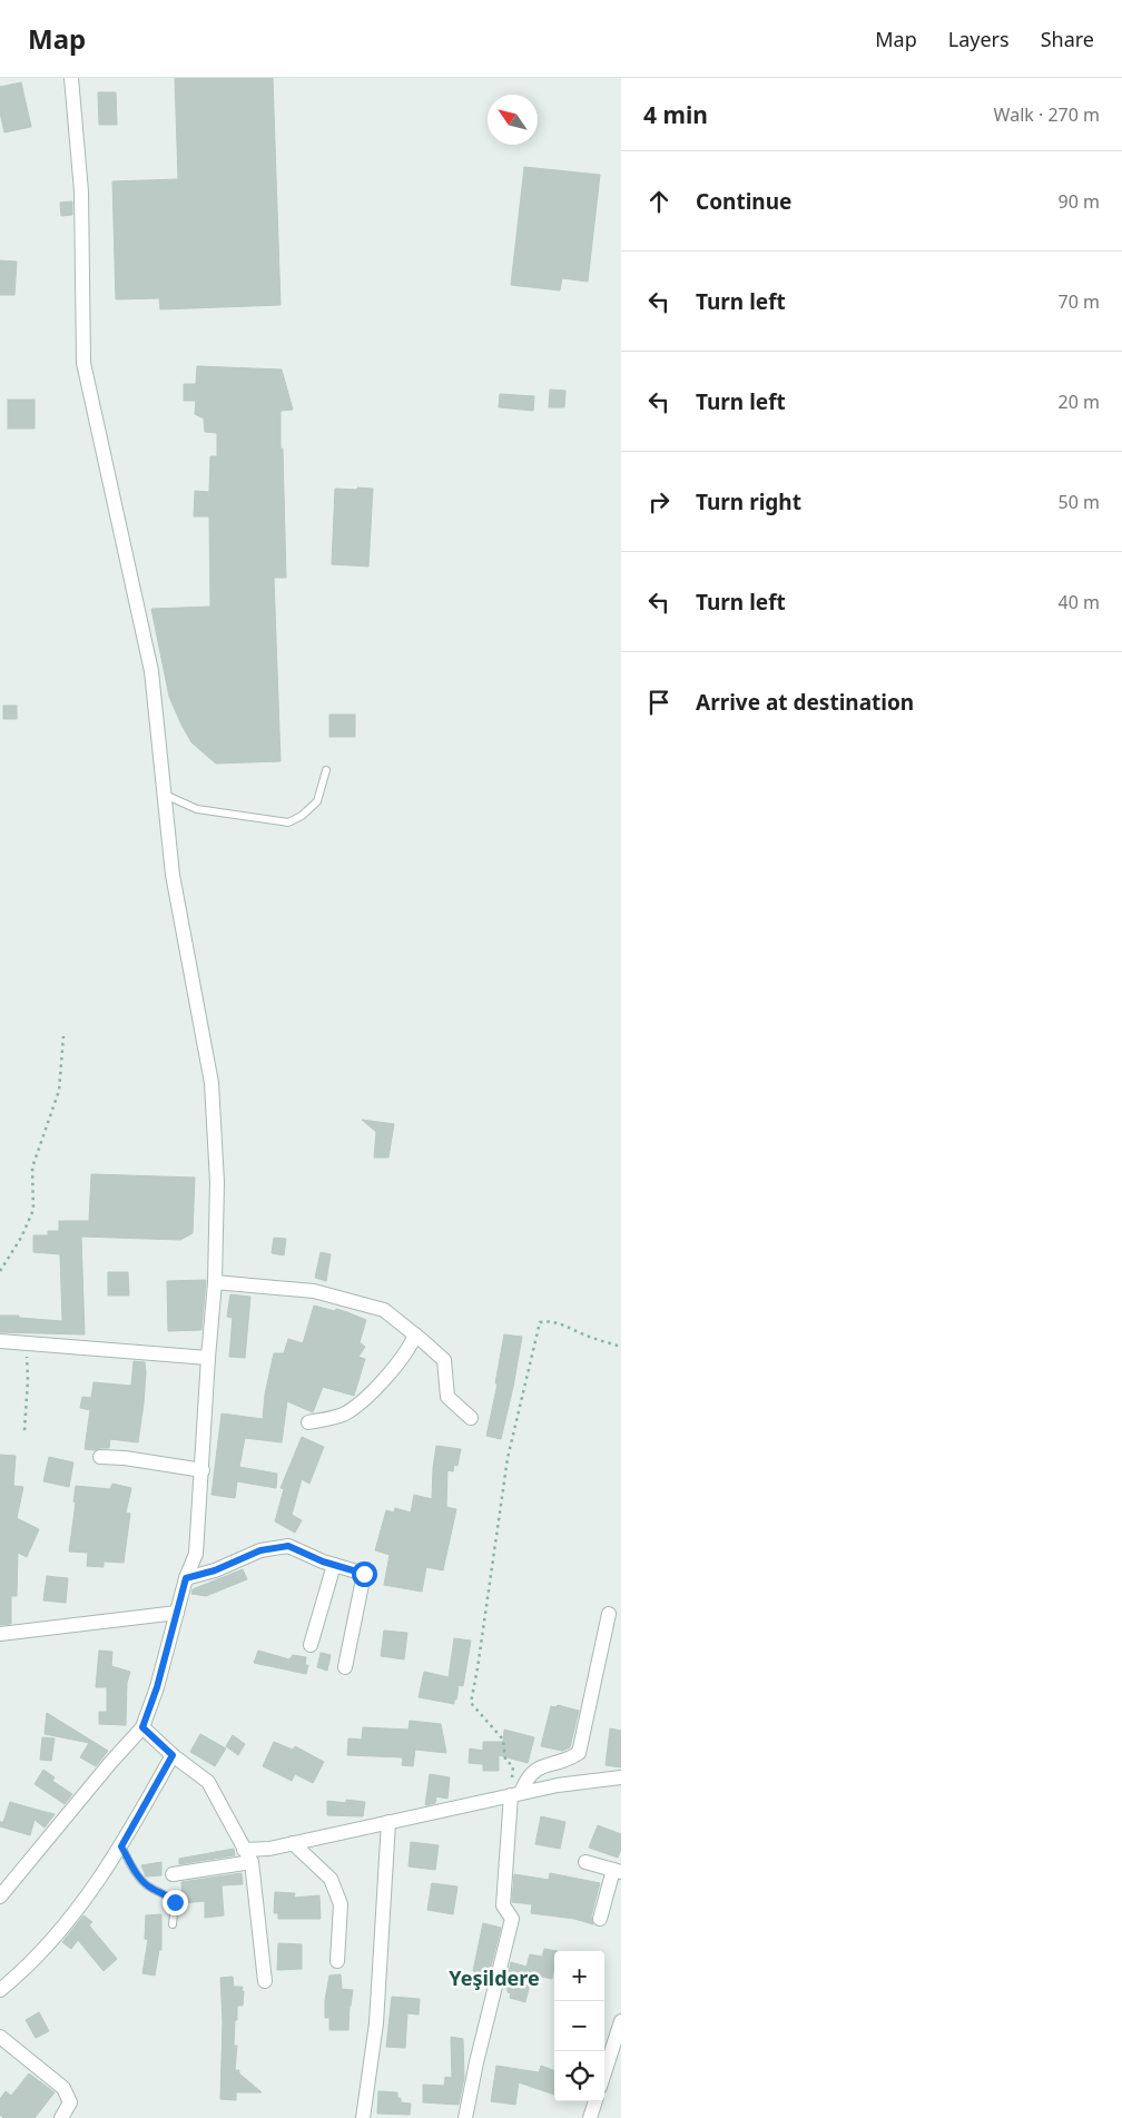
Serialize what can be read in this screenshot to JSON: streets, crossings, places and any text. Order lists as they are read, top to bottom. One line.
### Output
{"districts":["Yeşildere"],"north":"top left","page":{"header":"Map","nav":["Map","Layers","Share"],"heading":["4 min","Walk · 270 m"],"list":[["Continue","90 m"],["Turn left","70 m"],["Turn left","20 m"],["Turn right","50 m"],["Turn left","40 m"],"Arrive at destination"],"map_buttons":["+","−"]}}
